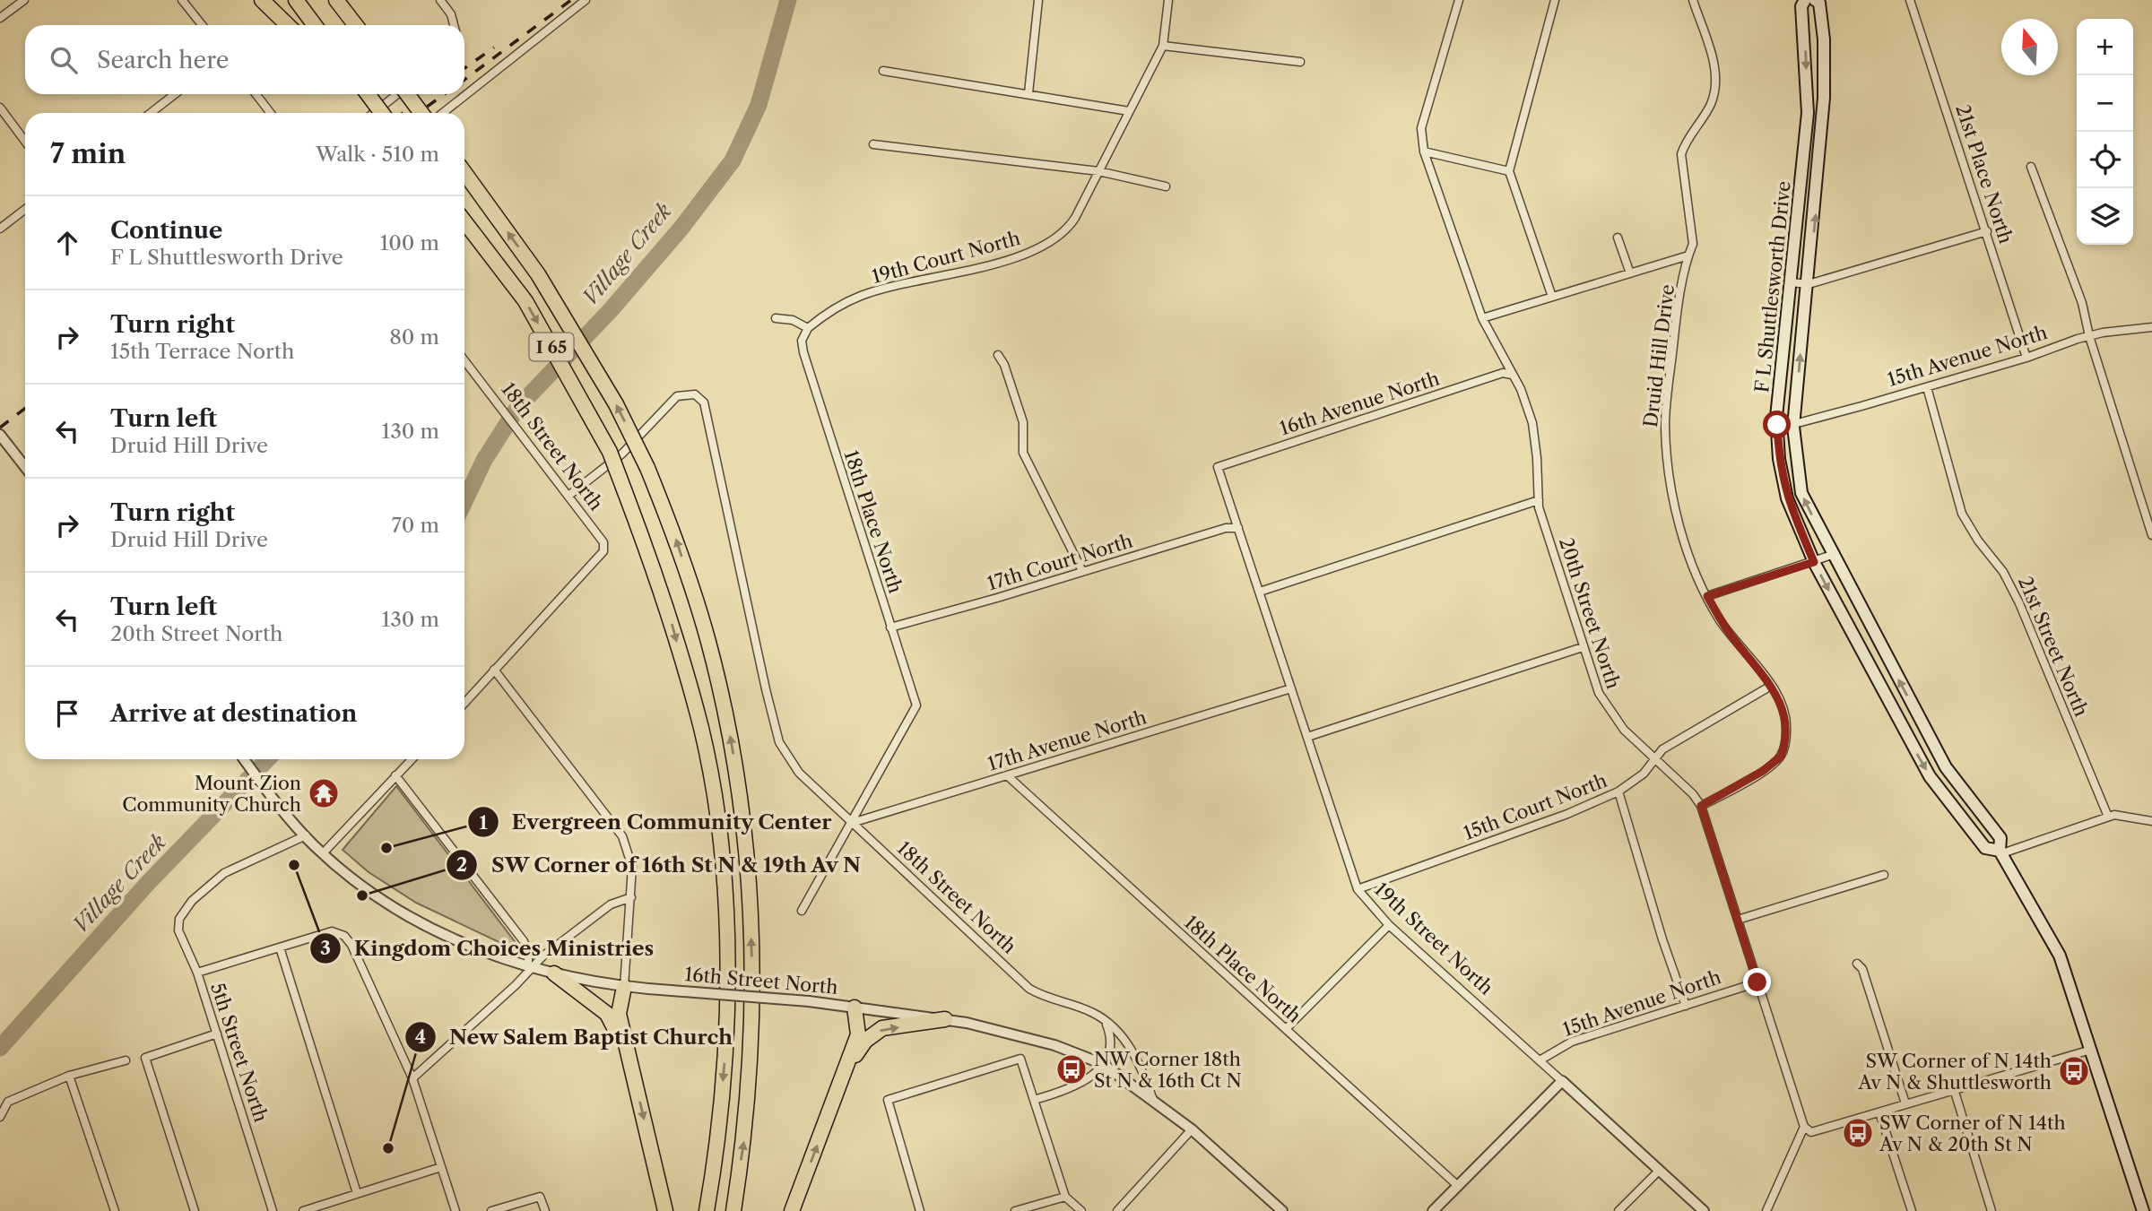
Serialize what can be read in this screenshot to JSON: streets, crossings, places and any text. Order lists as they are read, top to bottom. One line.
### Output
{"streets":{"highway":["I 65"],"main road":["F L Shuttlesworth Drive"],"street":["21st Place North","19th Court North","Druid Hill Drive","15th Avenue North","16th Avenue North","18th Street North","18th Place North","17th Court North","20th Street North","21st Street North","17th Avenue North","15th Court North","19th Street North","16th Street North","5th Street North"]},"crossings":[["21st Place North","15th Avenue North"],["19th Court North","18th Place North"],["F L Shuttlesworth Drive","15th Avenue North"],["Druid Hill Drive","20th Street North"],["Druid Hill Drive","15th Court North"],["15th Avenue North","20th Street North"],["15th Avenue North","21st Street North"],["15th Avenue North","19th Street North"],["16th Avenue North","20th Street North"],["16th Avenue North","19th Street North"],["18th Street North","18th Place North"],["18th Street North","17th Avenue North"],["18th Street North","16th Street North"],["18th Place North","17th Court North"],["18th Place North","17th Avenue North"],["17th Court North","19th Street North"],["20th Street North","15th Court North"],["17th Avenue North","19th Street North"],["15th Court North","19th Street North"],["16th Street North","5th Street North"]],"water":["Village Creek"],"places":{"temple":["Mount Zion Community Church"],"other":["Evergreen Community Center","Kingdom Choices Ministries","SW Corner of 16th St N & 19th Av N","New Salem Baptist Church"],"bus stop":["NW Corner 18th St N & 16th Ct N","SW Corner of N 14th Av N & Shuttlesworth","SW Corner of N 14th Av N & 20th St N"]},"north":"top","page":{"map_buttons":["+","−"],"search":"Search here","heading":["7 min","Walk · 510 m"],"list":[["Continue","F L Shuttlesworth Drive","100 m"],["Turn right","15th Terrace North","80 m"],["Turn left","Druid Hill Drive","130 m"],["Turn right","Druid Hill Drive","70 m"],["Turn left","20th Street North","130 m"],"Arrive at destination"]}}
